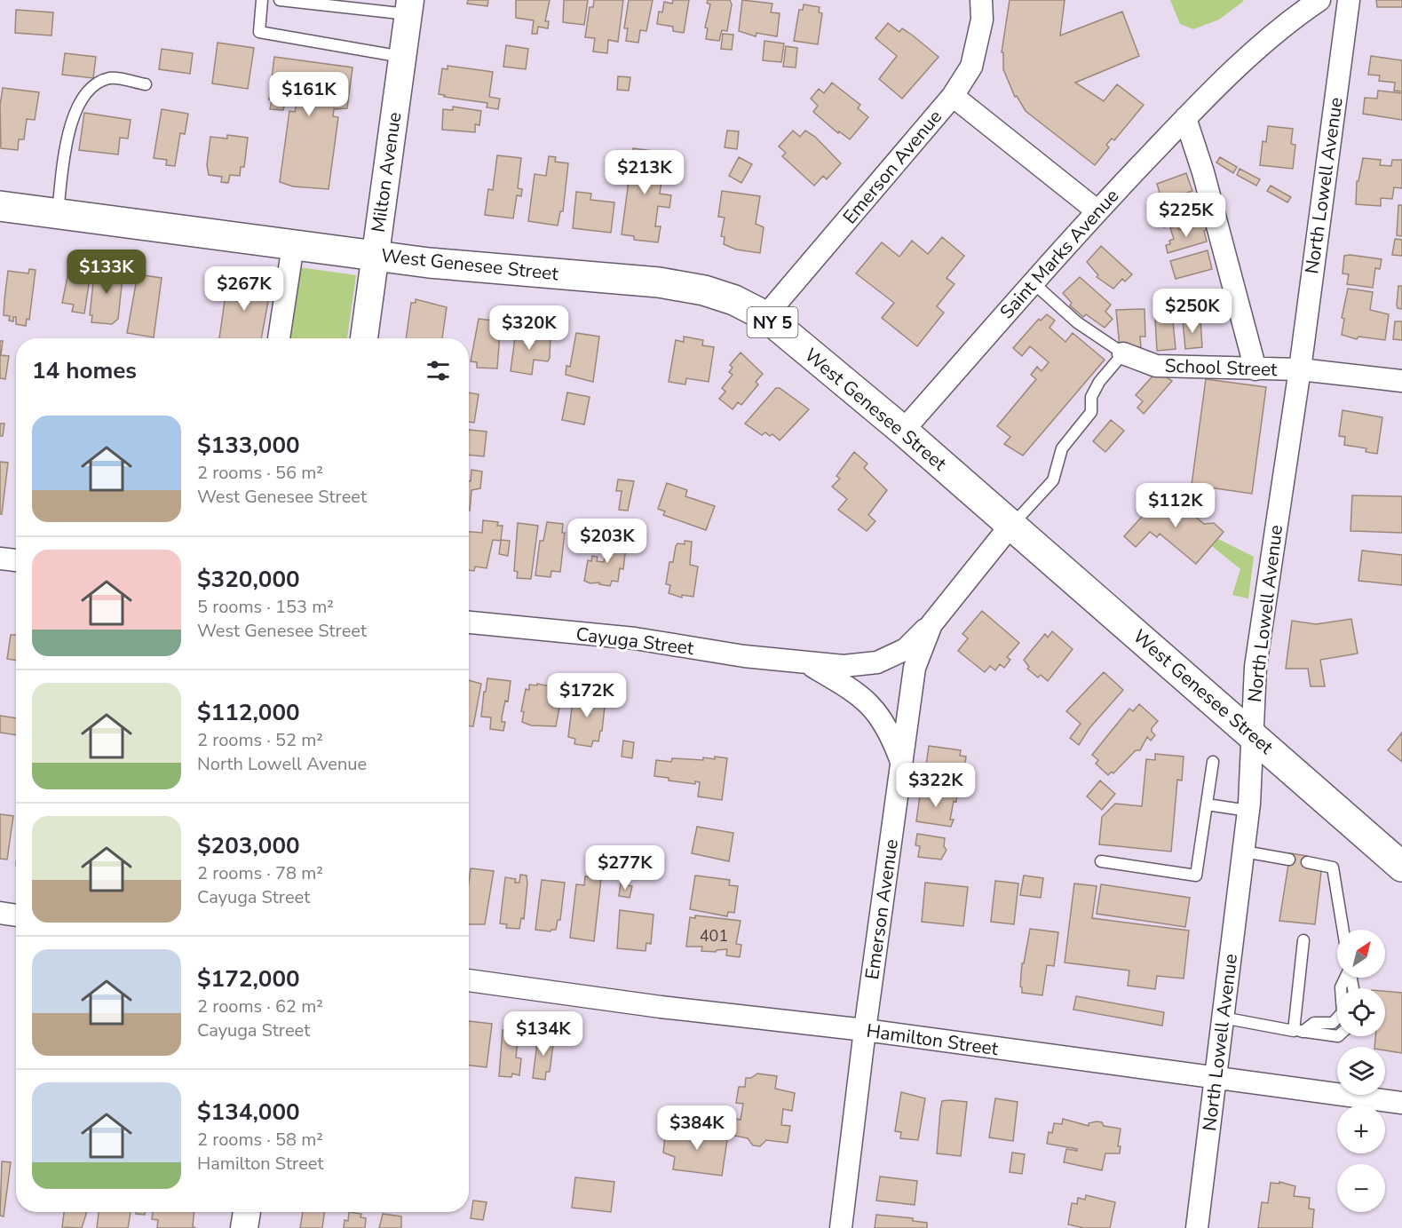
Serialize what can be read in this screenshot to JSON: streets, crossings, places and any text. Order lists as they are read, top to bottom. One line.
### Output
{"streets":{"main road":["West Genesee Street","NY 5"],"street":["Emerson Avenue","Milton Avenue","North Lowell Avenue","Saint Marks Avenue","School Street","Cayuga Street","Hamilton Street"]},"crossings":[["Emerson Avenue","West Genesee Street"],["Emerson Avenue","Cayuga Street"],["Emerson Avenue","Hamilton Street"],["Milton Avenue","West Genesee Street"],["North Lowell Avenue","West Genesee Street"],["North Lowell Avenue","School Street"],["North Lowell Avenue","Hamilton Street"],["Saint Marks Avenue","West Genesee Street"],["Saint Marks Avenue","School Street"]],"house_numbers":["401"],"north":"top right","page":{"price":["$161K","$213K","$225K","$133K","$267K","$250K","$320K","$112K","$203K","$172K","$322K","$277K","$134K","$384K"],"heading":"14 homes","list":[{"name":"$133,000","note":"2 rooms · 56 m² · West Genesee Street"},{"name":"$320,000","note":"5 rooms · 153 m² · West Genesee Street"},{"name":"$112,000","note":"2 rooms · 52 m² · North Lowell Avenue"},{"name":"$203,000","note":"2 rooms · 78 m² · Cayuga Street"},{"name":"$172,000","note":"2 rooms · 62 m² · Cayuga Street"},{"name":"$134,000","note":"2 rooms · 58 m² · Hamilton Street"}],"map_buttons":["+","−"]}}
